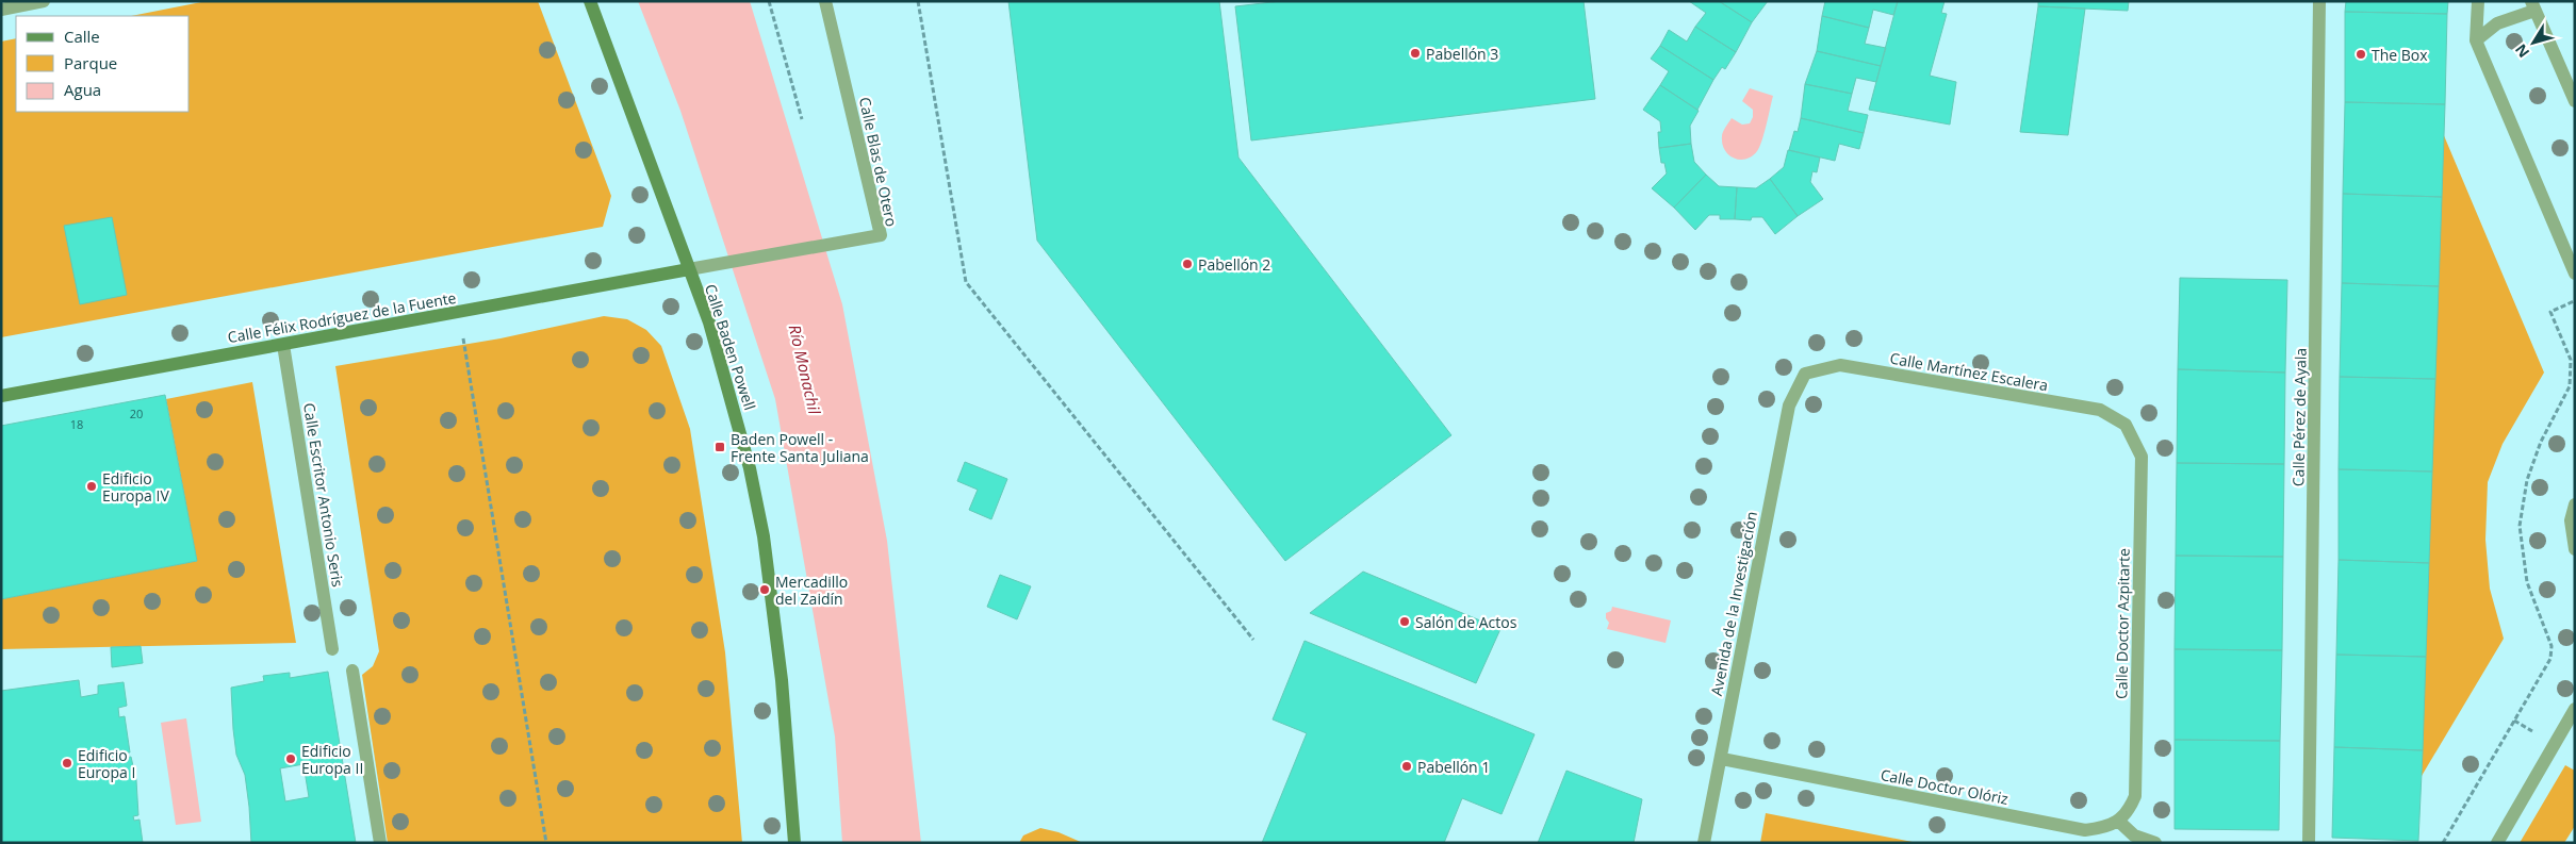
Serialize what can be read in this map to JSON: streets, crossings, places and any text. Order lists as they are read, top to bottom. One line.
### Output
{"streets":{"main road":["Calle Félix Rodríguez de la Fuente","Calle Baden Powell"],"street":["Calle Blas de Otero","Calle Martínez Escalera","Calle Pérez de Ayala","Calle Escritor Antonio Seris","Avenida de la Investigación","Calle Doctor Azpitarte","Calle Doctor Olóriz"]},"crossings":[["Calle Blas de Otero","Calle Félix Rodríguez de la Fuente"],["Calle Blas de Otero","Calle Baden Powell"],["Calle Félix Rodríguez de la Fuente","Calle Baden Powell"],["Calle Félix Rodríguez de la Fuente","Calle Escritor Antonio Seris"],["Calle Martínez Escalera","Avenida de la Investigación"],["Calle Martínez Escalera","Calle Doctor Azpitarte"],["Avenida de la Investigación","Calle Doctor Olóriz"],["Calle Doctor Azpitarte","Calle Doctor Olóriz"]],"water":["Río Monachil"],"places":{"other":["Pabellón 3","The Box","Pabellón 2","Edificio Europa IV","Mercadillo del Zaidín","Salón de Actos","Edificio Europa II","Edificio Europa I","Pabellón 1"],"transit":["Baden Powell - Frente Santa Juliana"]},"house_numbers":["20","18"],"legend":["Calle","Parque","Agua"],"north":"bottom left"}
